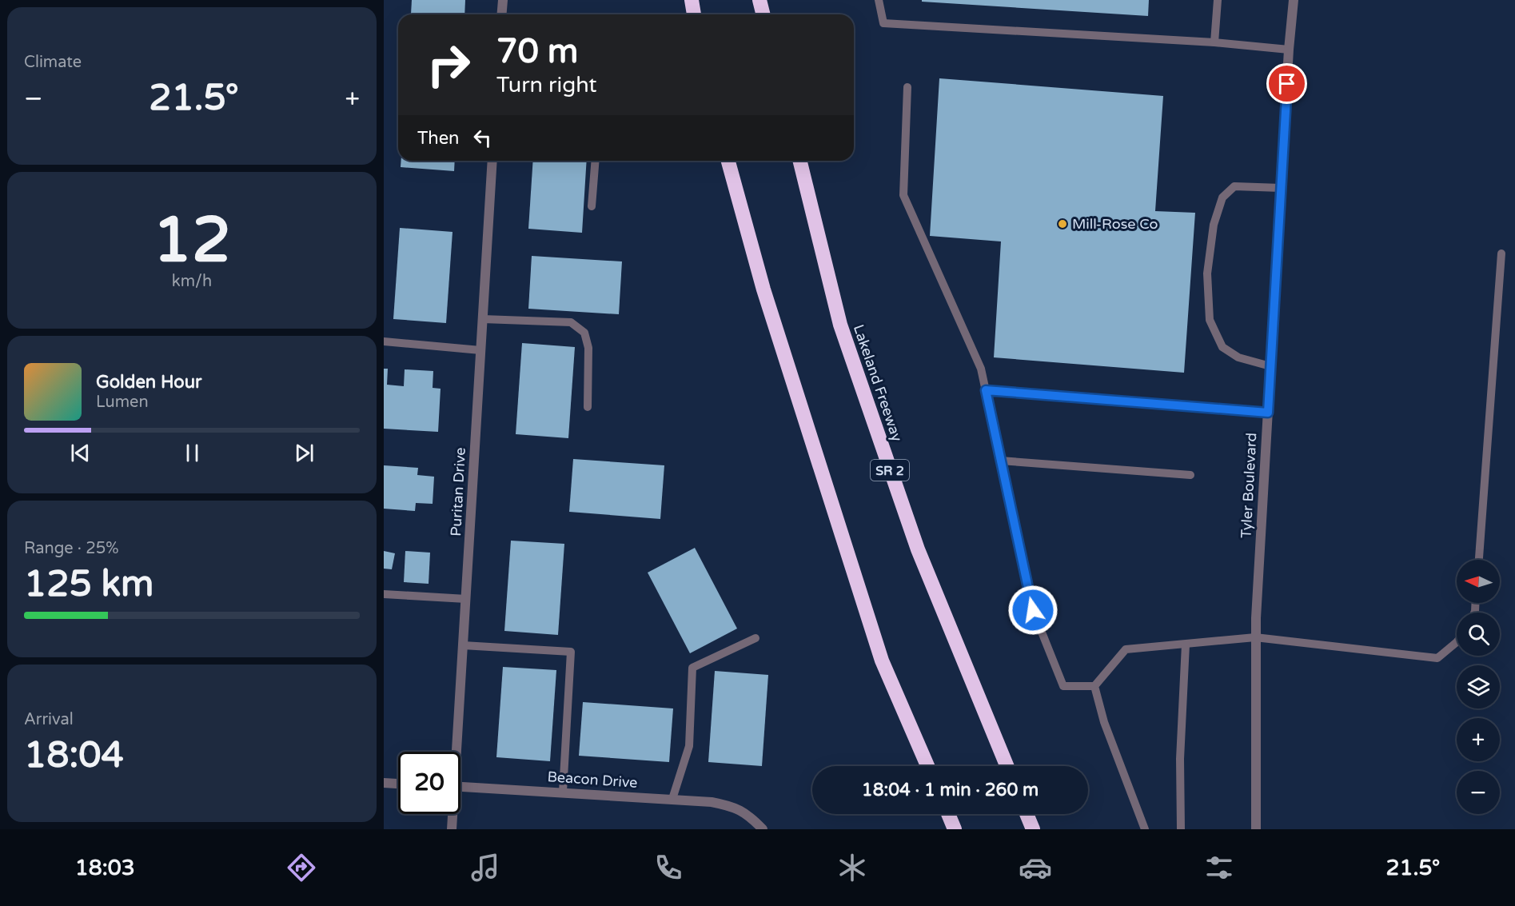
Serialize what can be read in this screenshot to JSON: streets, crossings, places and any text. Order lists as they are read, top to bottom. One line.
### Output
{"streets":{"highway":["Lakeland Freeway","SR 2"],"street":["Tyler Boulevard","Puritan Drive","Beacon Drive"]},"places":["Mill-Rose Co"],"north":"left","page":{"tile":["Climate",["12","km/h"],["Range · 25%","125 km"],["Arrival","18:04"]],"turn":["70 m","Turn right"],"heat":["−","21.5°","+"],"then":"Then","song":["Golden Hour","Lumen"],"map_buttons":["+","−"],"limit":"20","trip":"18:04 · 1 min · 260 m","tabs":["18:03","21.5°"]}}
